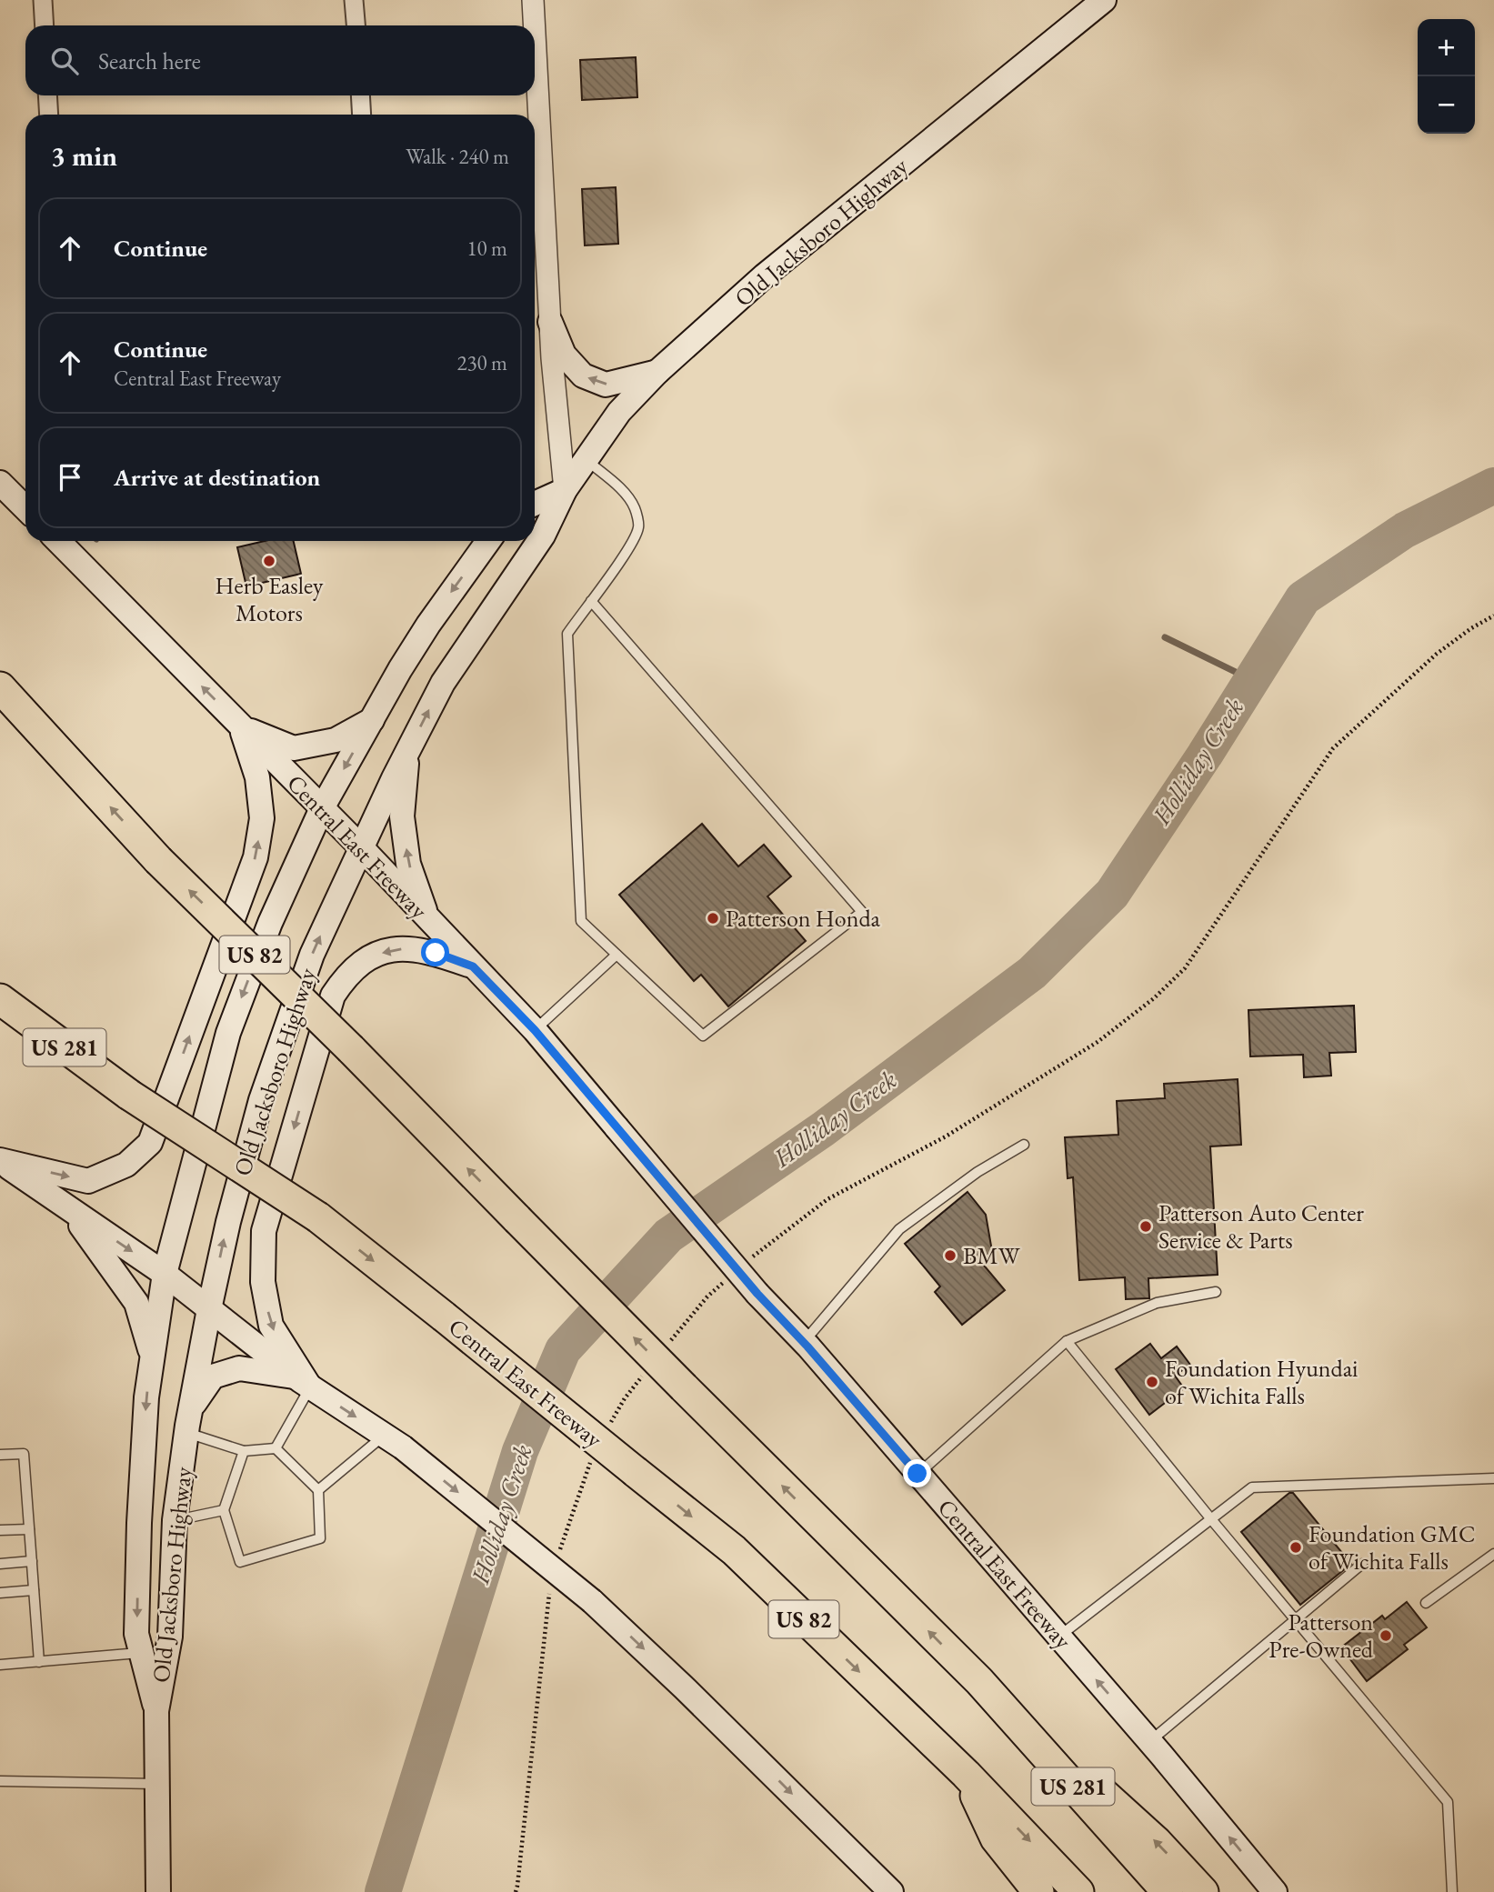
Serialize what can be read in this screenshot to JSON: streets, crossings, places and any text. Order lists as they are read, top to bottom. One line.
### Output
{"streets":{"highway":["Central East Freeway","US 82","US 281"],"main road":["Old Jacksboro Highway"]},"crossings":[["Old Jacksboro Highway","Central East Freeway"],["Central East Freeway","US 82"],["Central East Freeway","US 281"],["US 82","US 281"]],"water":["Holliday Creek"],"places":["Herb Easley Motors","Patterson Honda","Patterson Auto Center Service & Parts","BMW","Foundation Hyundai of Wichita Falls","Foundation GMC of Wichita Falls","Patterson Pre-Owned"],"page":{"map_buttons":["+","−"],"search":"Search here","heading":["3 min","Walk · 240 m"],"list":[["Continue","10 m"],["Continue","Central East Freeway","230 m"],"Arrive at destination"]}}
